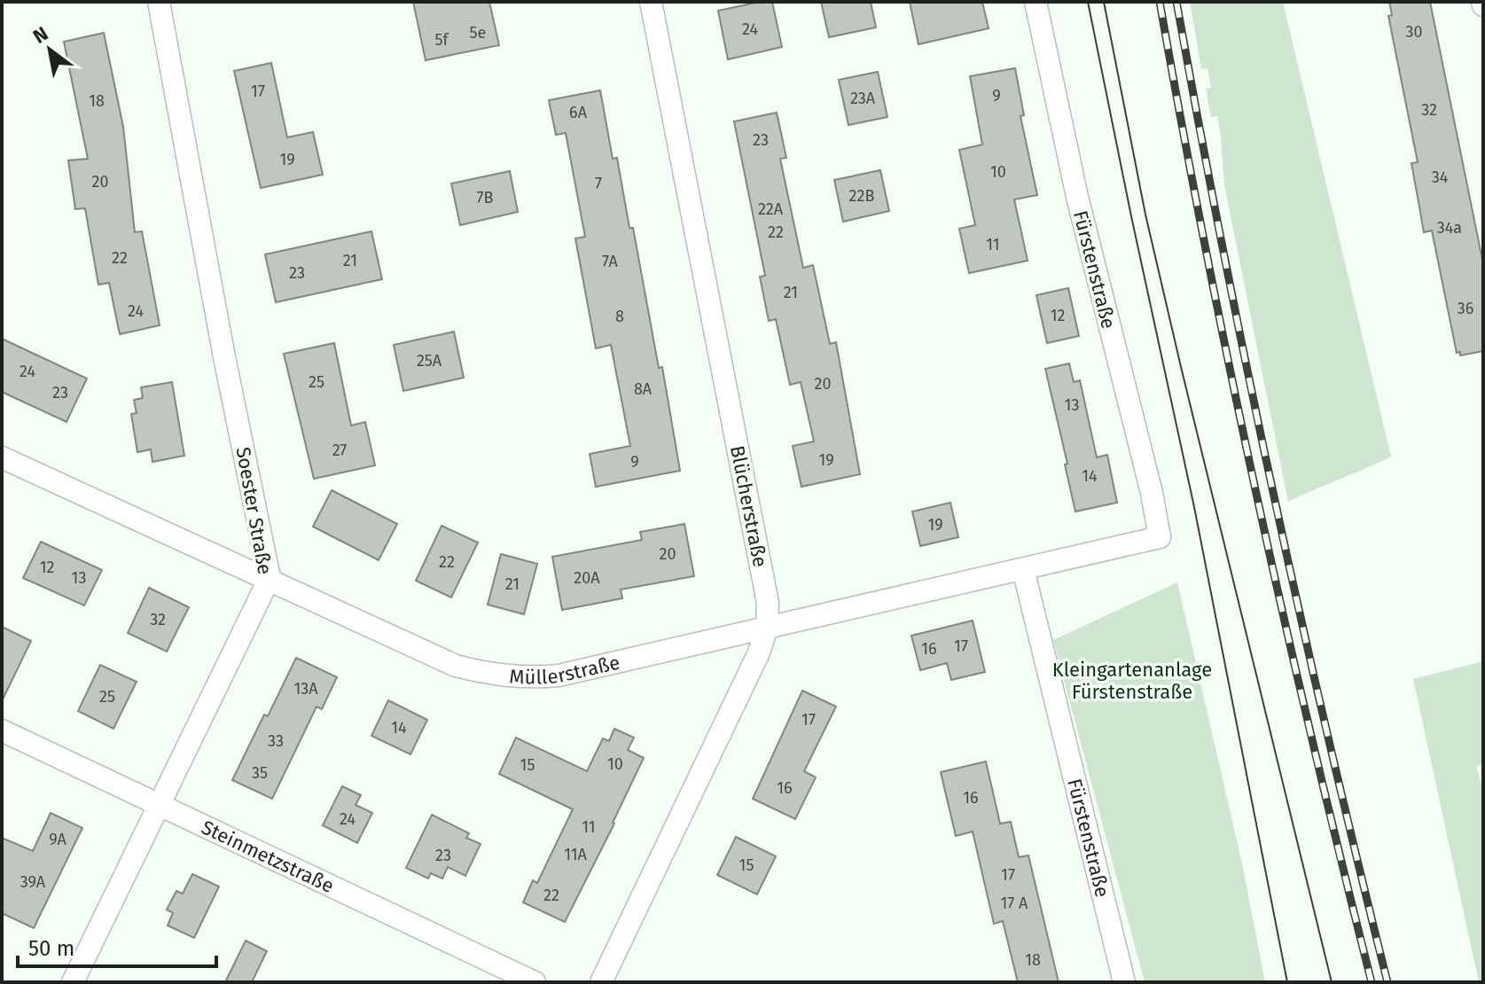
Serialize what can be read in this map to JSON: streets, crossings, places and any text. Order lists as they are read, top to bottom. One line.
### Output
{"streets":{"street":["Fürstenstraße","Blücherstraße","Soester Straße","Müllerstraße","Steinmetzstraße"]},"crossings":[["Fürstenstraße","Müllerstraße"],["Blücherstraße","Müllerstraße"],["Soester Straße","Müllerstraße"],["Soester Straße","Steinmetzstraße"]],"parks":["Kleingartenanlage Fürstenstraße"],"house_numbers":["24","30","5e","5f","17","9","23A","18","32","6A","23","19","10","34","20","7","22B","7B","22A","34a","22","11","22","21","7A","23","21","36","24","12","8","25A","24","25","20","8A","23","13","27","19","9","14","19","20","22","12","13","20A","21","32","17","16","13A","25","17","14","33","10","15","35","16","16","24","11","9A","11A","23","15","17","39A","22","17 A","18"],"scale_bar":"50 m","north":"top left"}
